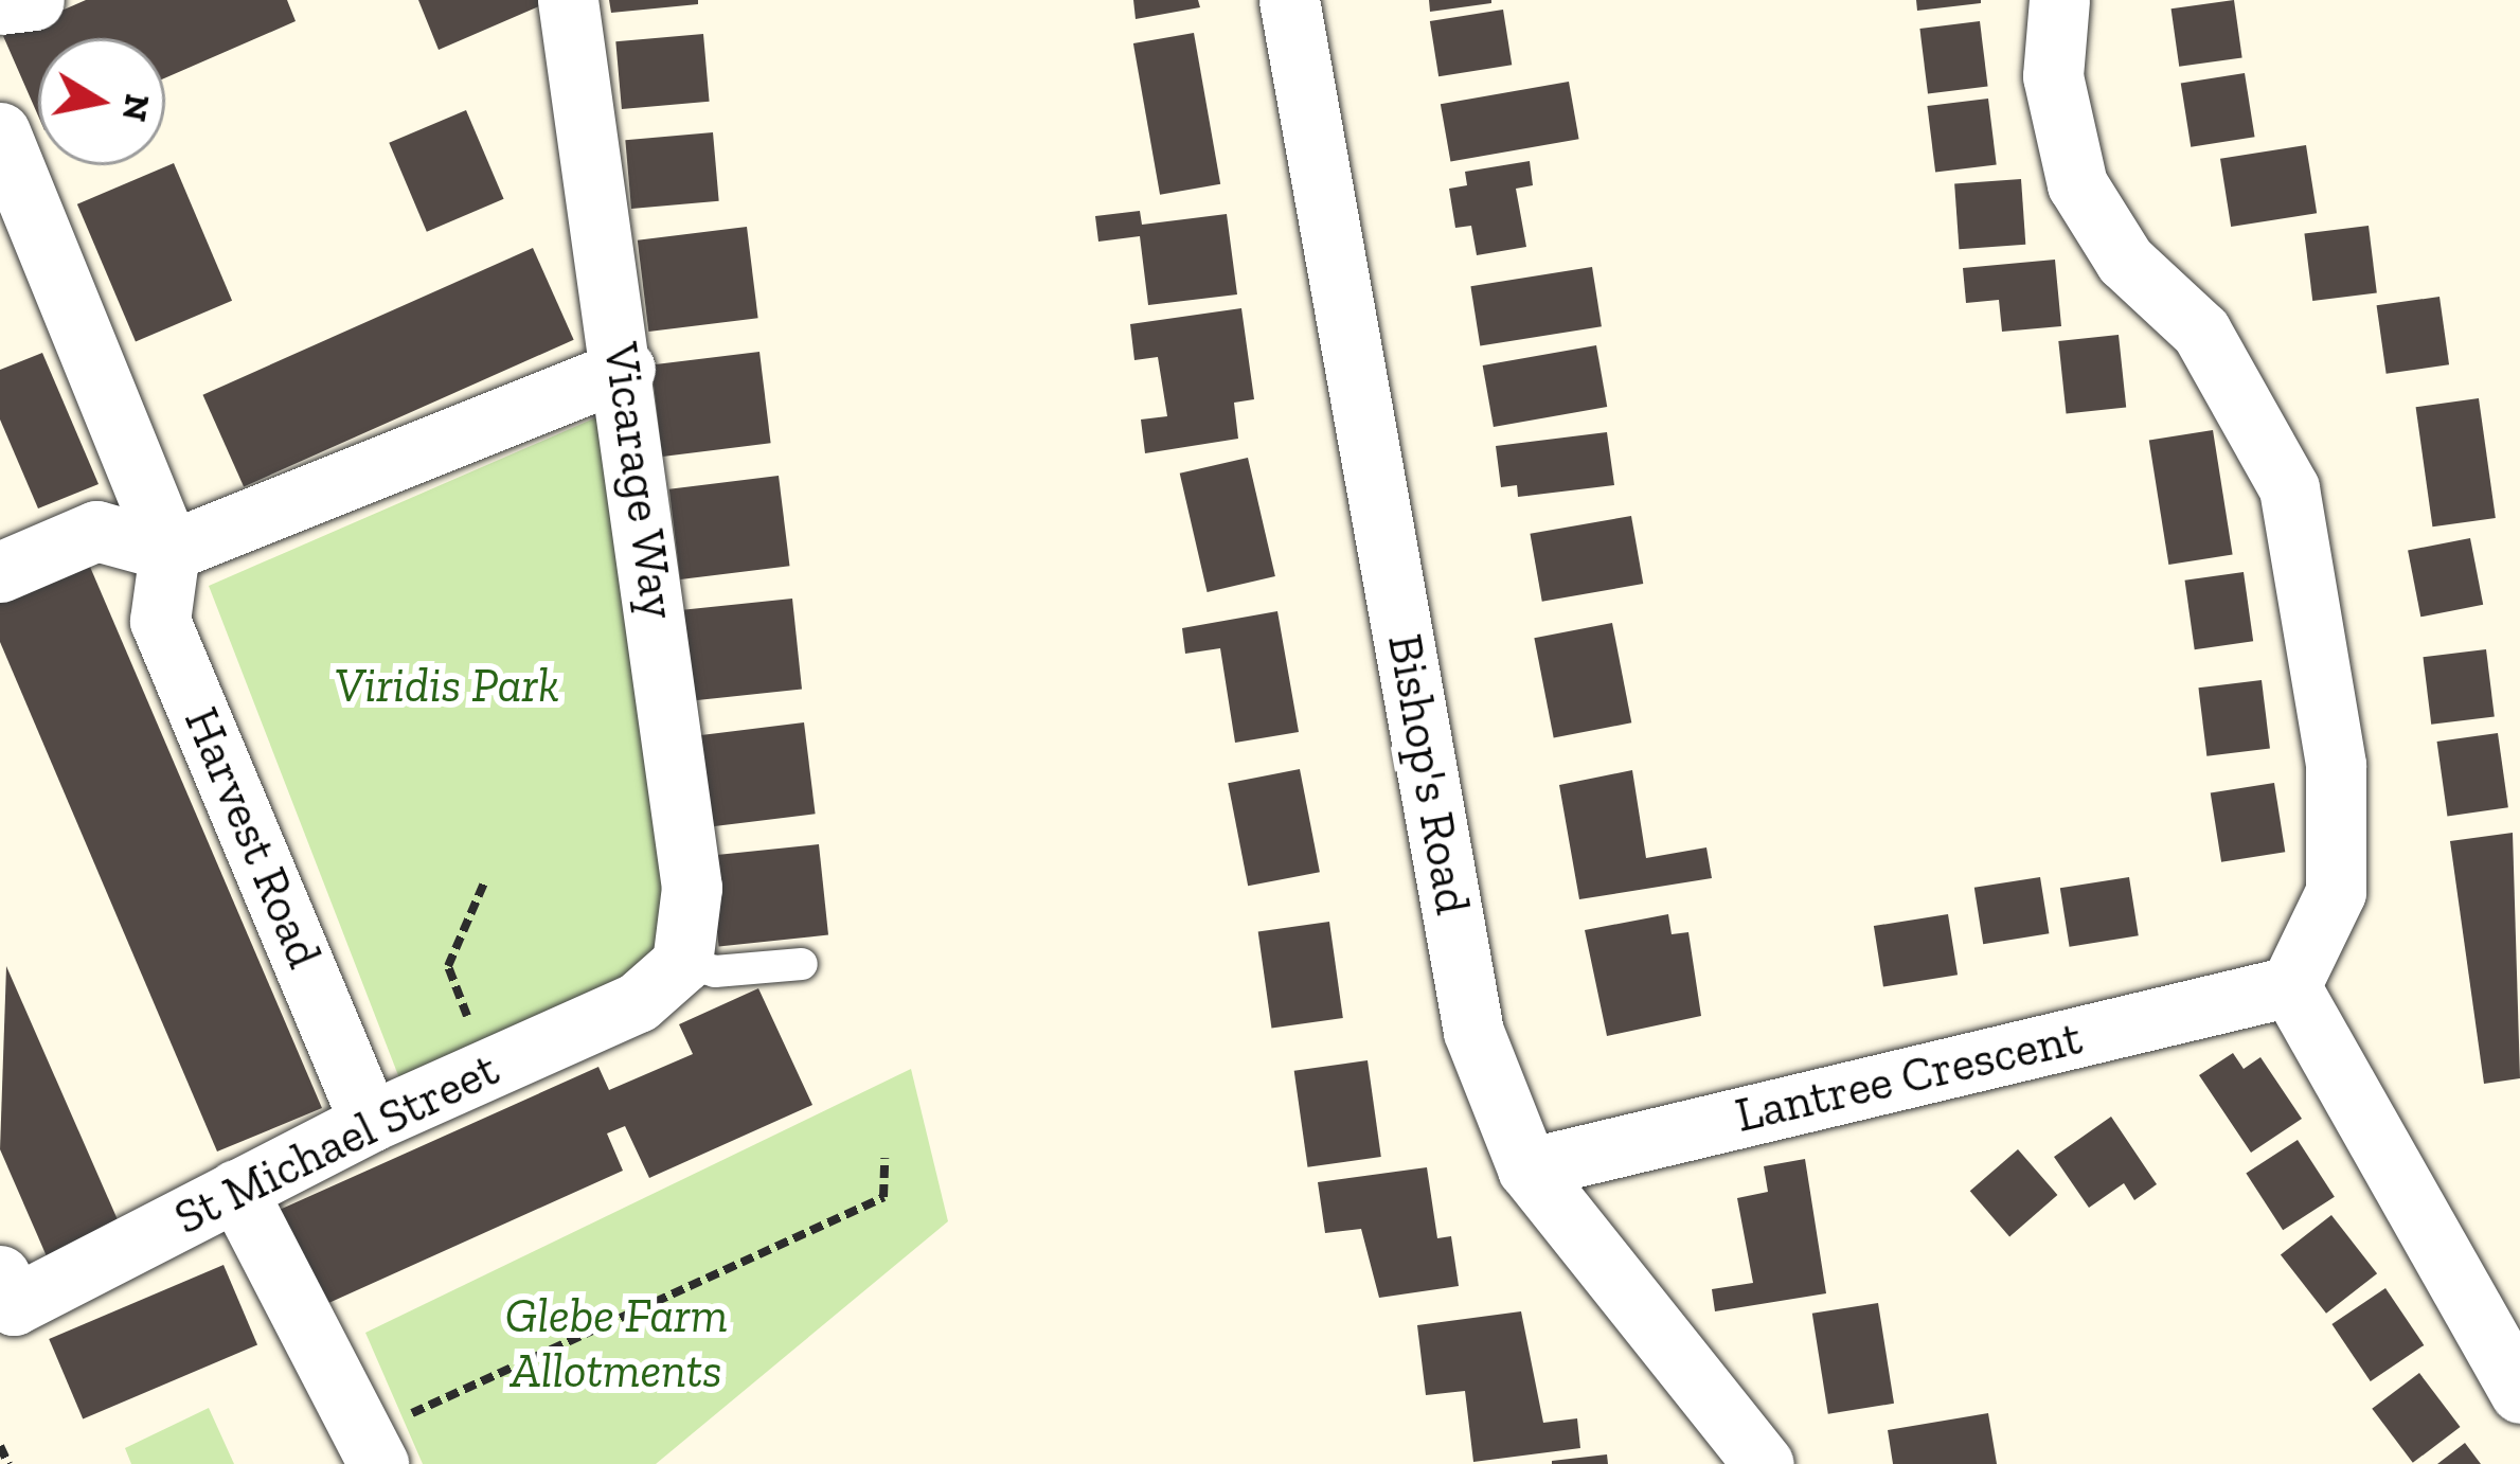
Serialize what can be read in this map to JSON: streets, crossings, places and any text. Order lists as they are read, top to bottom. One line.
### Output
{"streets":{"street":["Vicarage Way","Bishop's Road","Harvest Road","Lantree Crescent","St Michael Street"]},"crossings":[["Vicarage Way","St Michael Street"],["Bishop's Road","Lantree Crescent"],["Harvest Road","St Michael Street"]],"parks":["Viridis Park","Glebe Farm Allotments"],"north":"right"}
